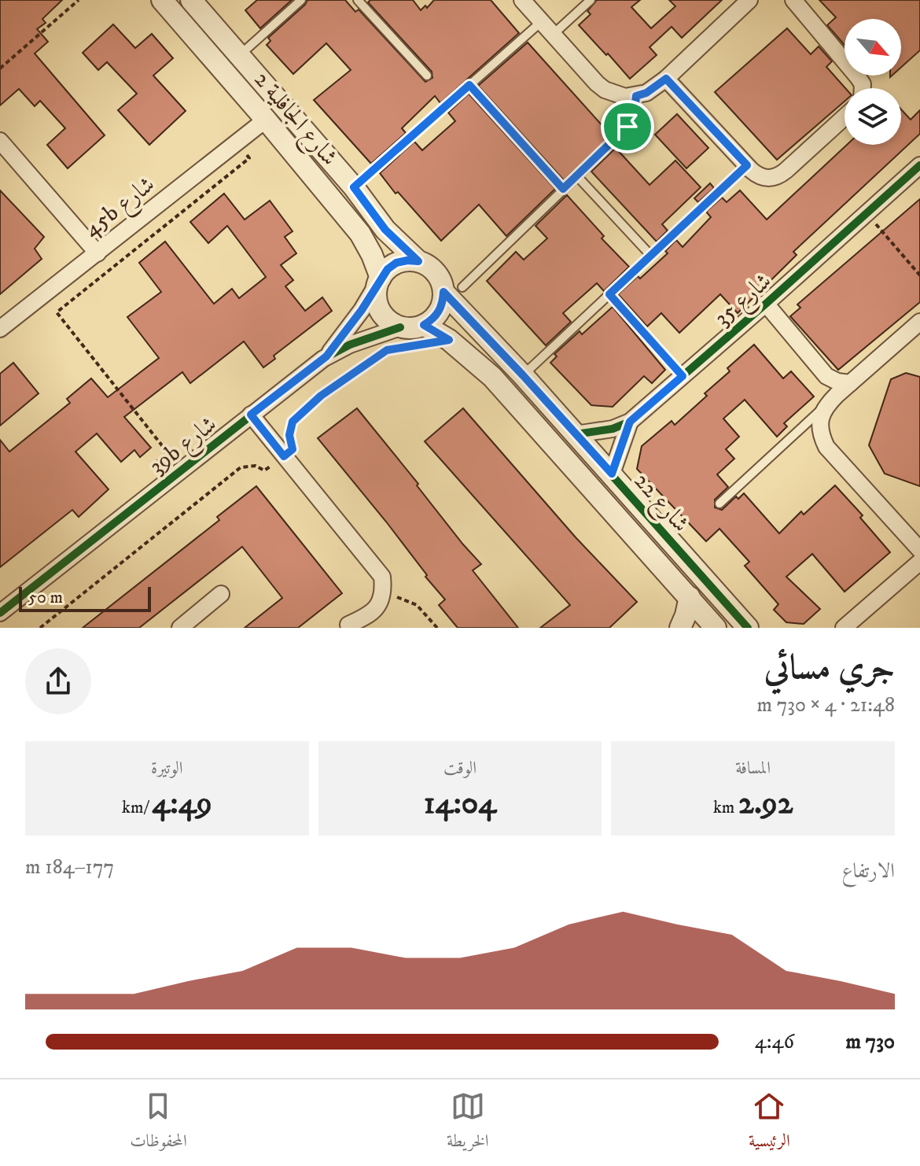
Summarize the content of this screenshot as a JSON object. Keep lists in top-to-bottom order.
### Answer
{
  "streets": {
    "street": [
      "شارع الجافلية 2",
      "45b شارع",
      "شارع 35",
      "39b شارع",
      "شارع 22"
    ]
  },
  "crossings": [
    ["شارع الجافلية 2", "45b شارع"],
    ["شارع الجافلية 2", "39b شارع"],
    ["شارع الجافلية 2", "شارع 22"],
    ["شارع 35", "شارع 22"],
    ["39b شارع", "شارع 22"]
  ],
  "scale_bar": "50 m",
  "north": "bottom right",
  "page": {
    "scale": "50 m",
    "heading": ["جري مسائي", "21:48 · 4 × 730 m"],
    "stats": [
      ["المسافة", "2.92 km"],
      ["الوقت", "14:04"],
      ["الوتيرة", "4:49 /km"]
    ],
    "chart": ["الارتفاع", "177–184 m"],
    "list": [
      {
        "name": "730 m",
        "note": "4:46"
      }
    ],
    "tabs": ["الرئيسية", "الخريطة", "المحفوظات"]
  }
}
